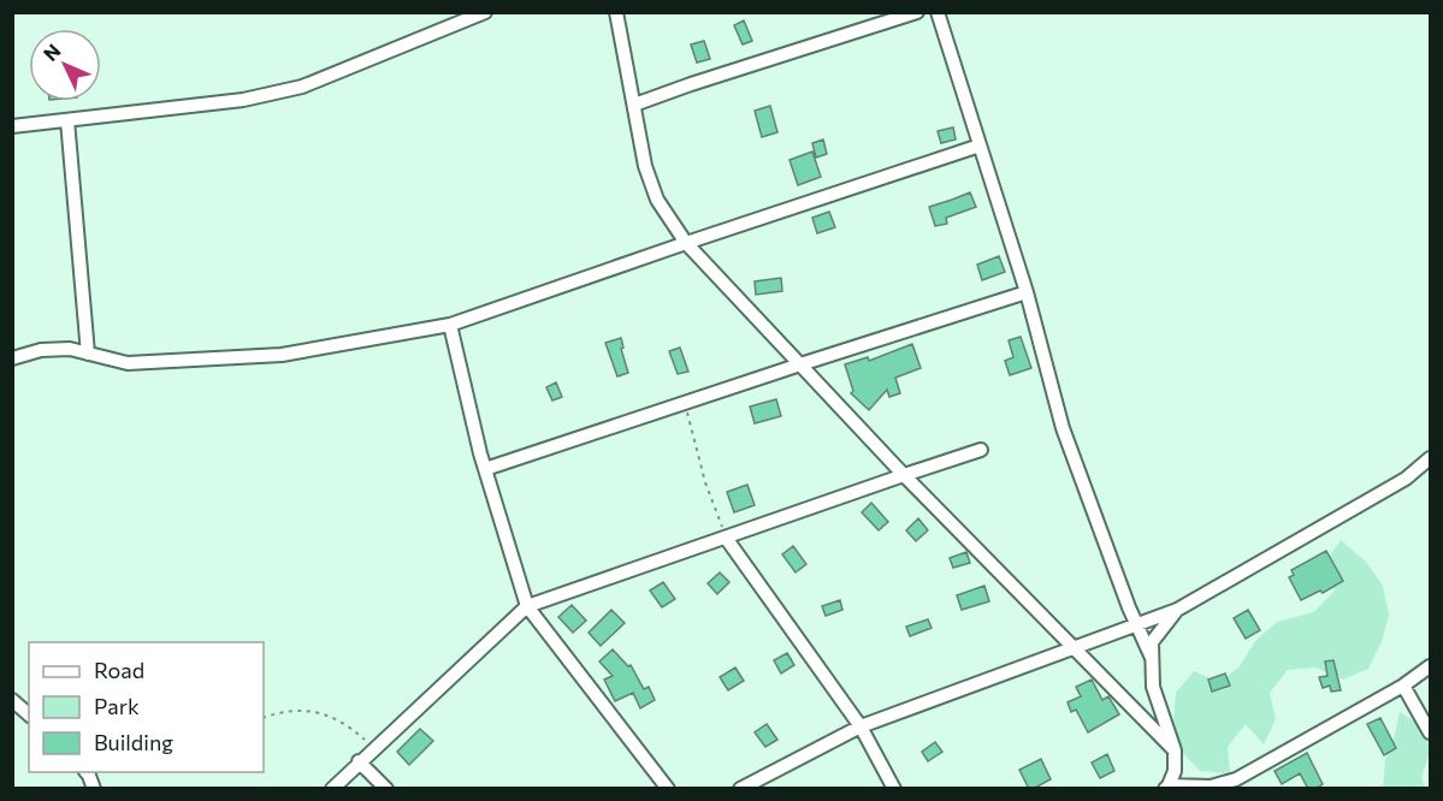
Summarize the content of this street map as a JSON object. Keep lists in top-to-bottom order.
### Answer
{
  "legend": ["Road", "Park", "Building"],
  "north": "top left"
}
